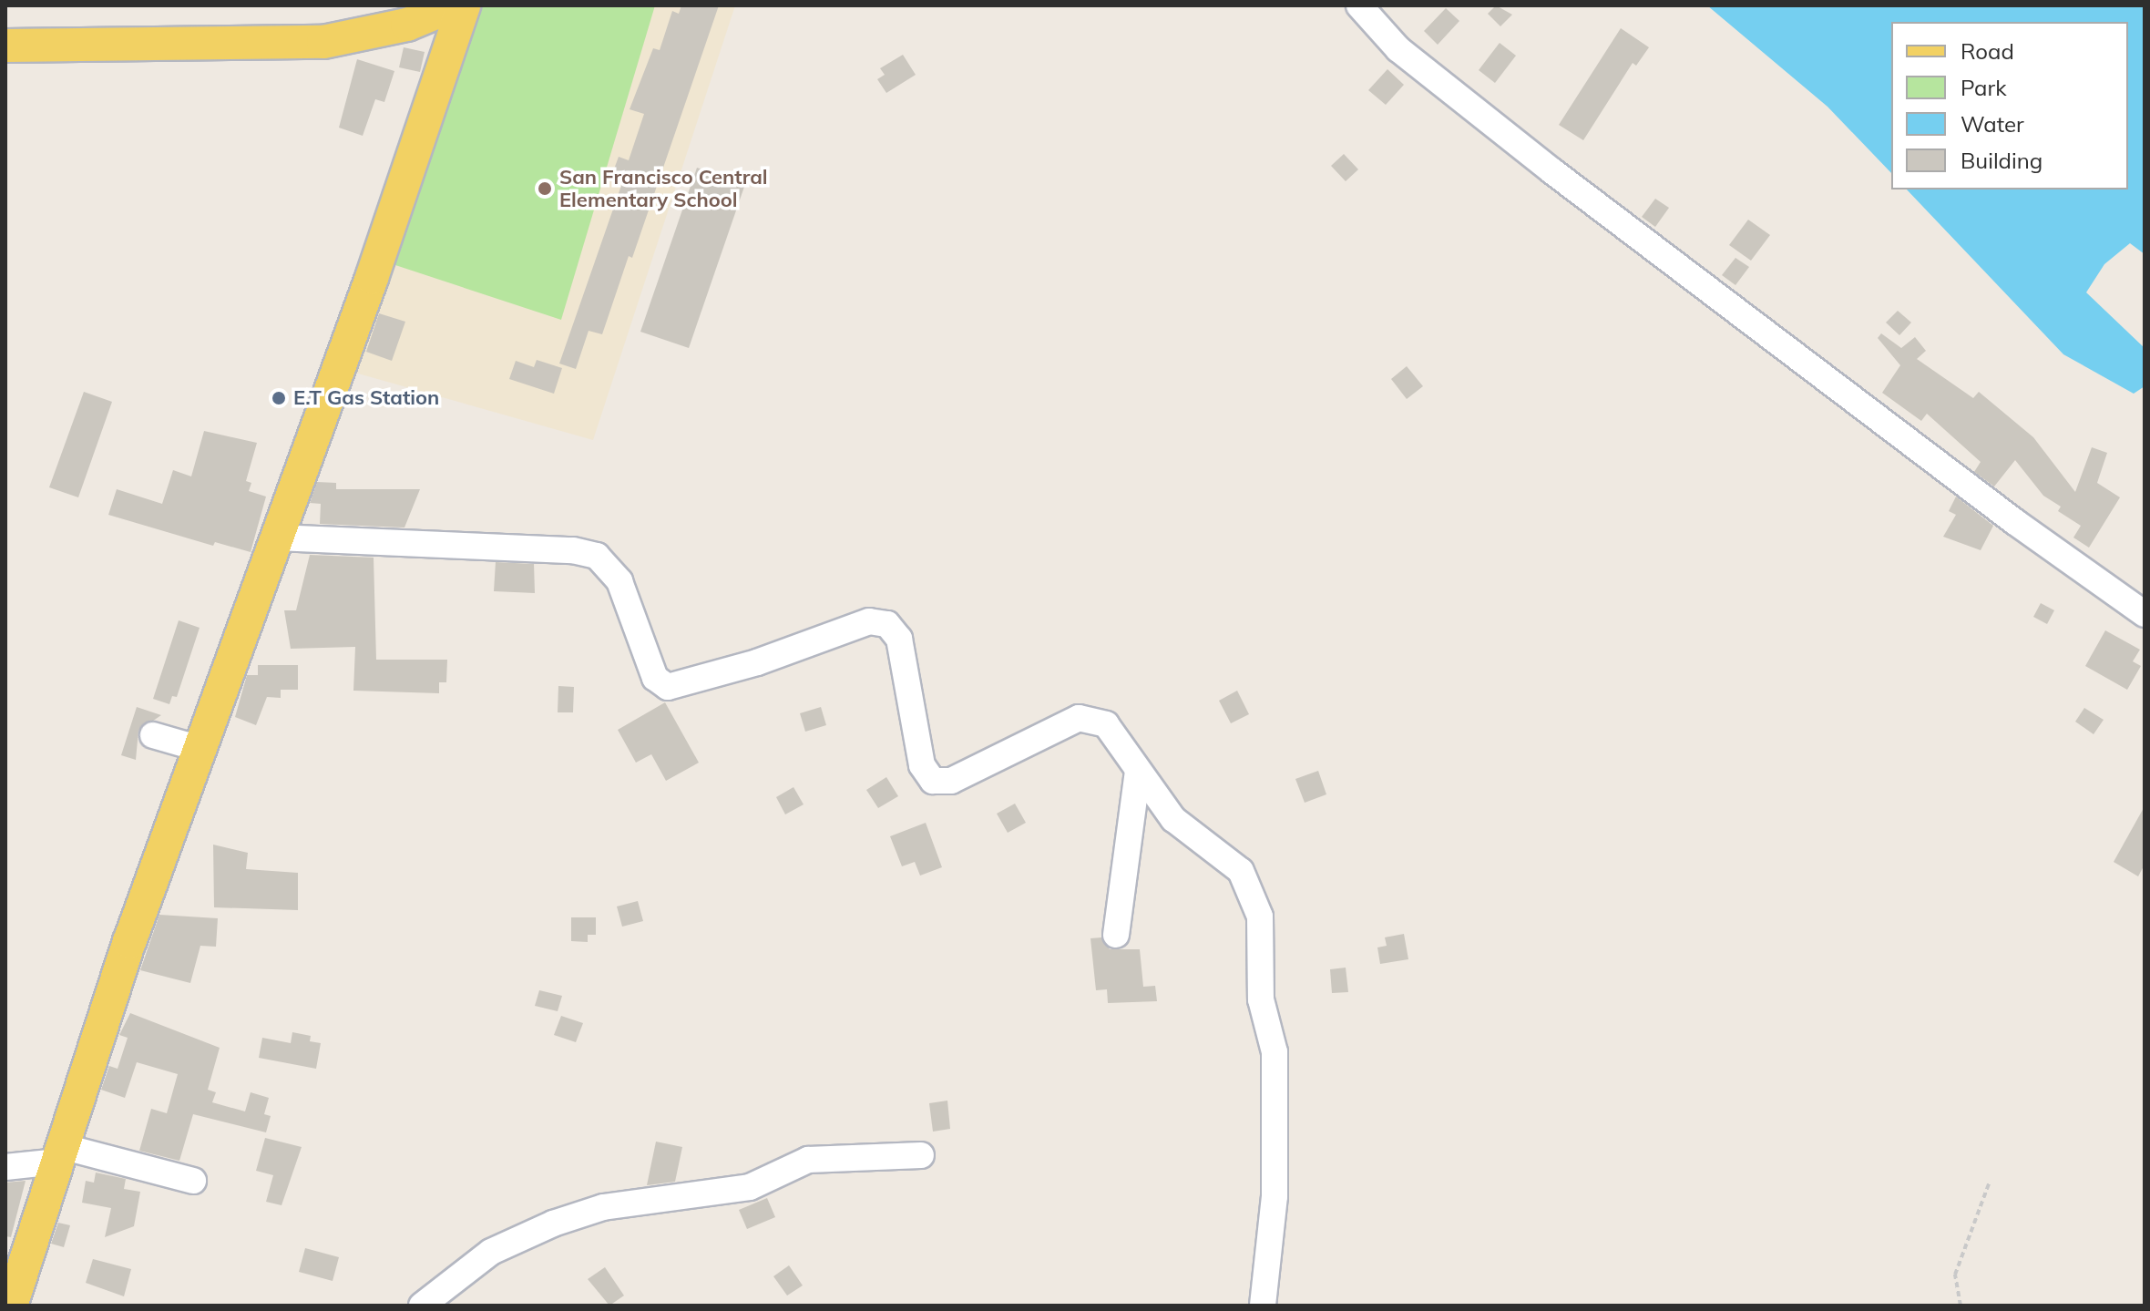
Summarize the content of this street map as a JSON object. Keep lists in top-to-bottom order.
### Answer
{
  "places": ["San Francisco Central Elementary School", "E.T Gas Station"],
  "legend": [
    "Road",
    "Park",
    "Water",
    "Building"
  ]
}
